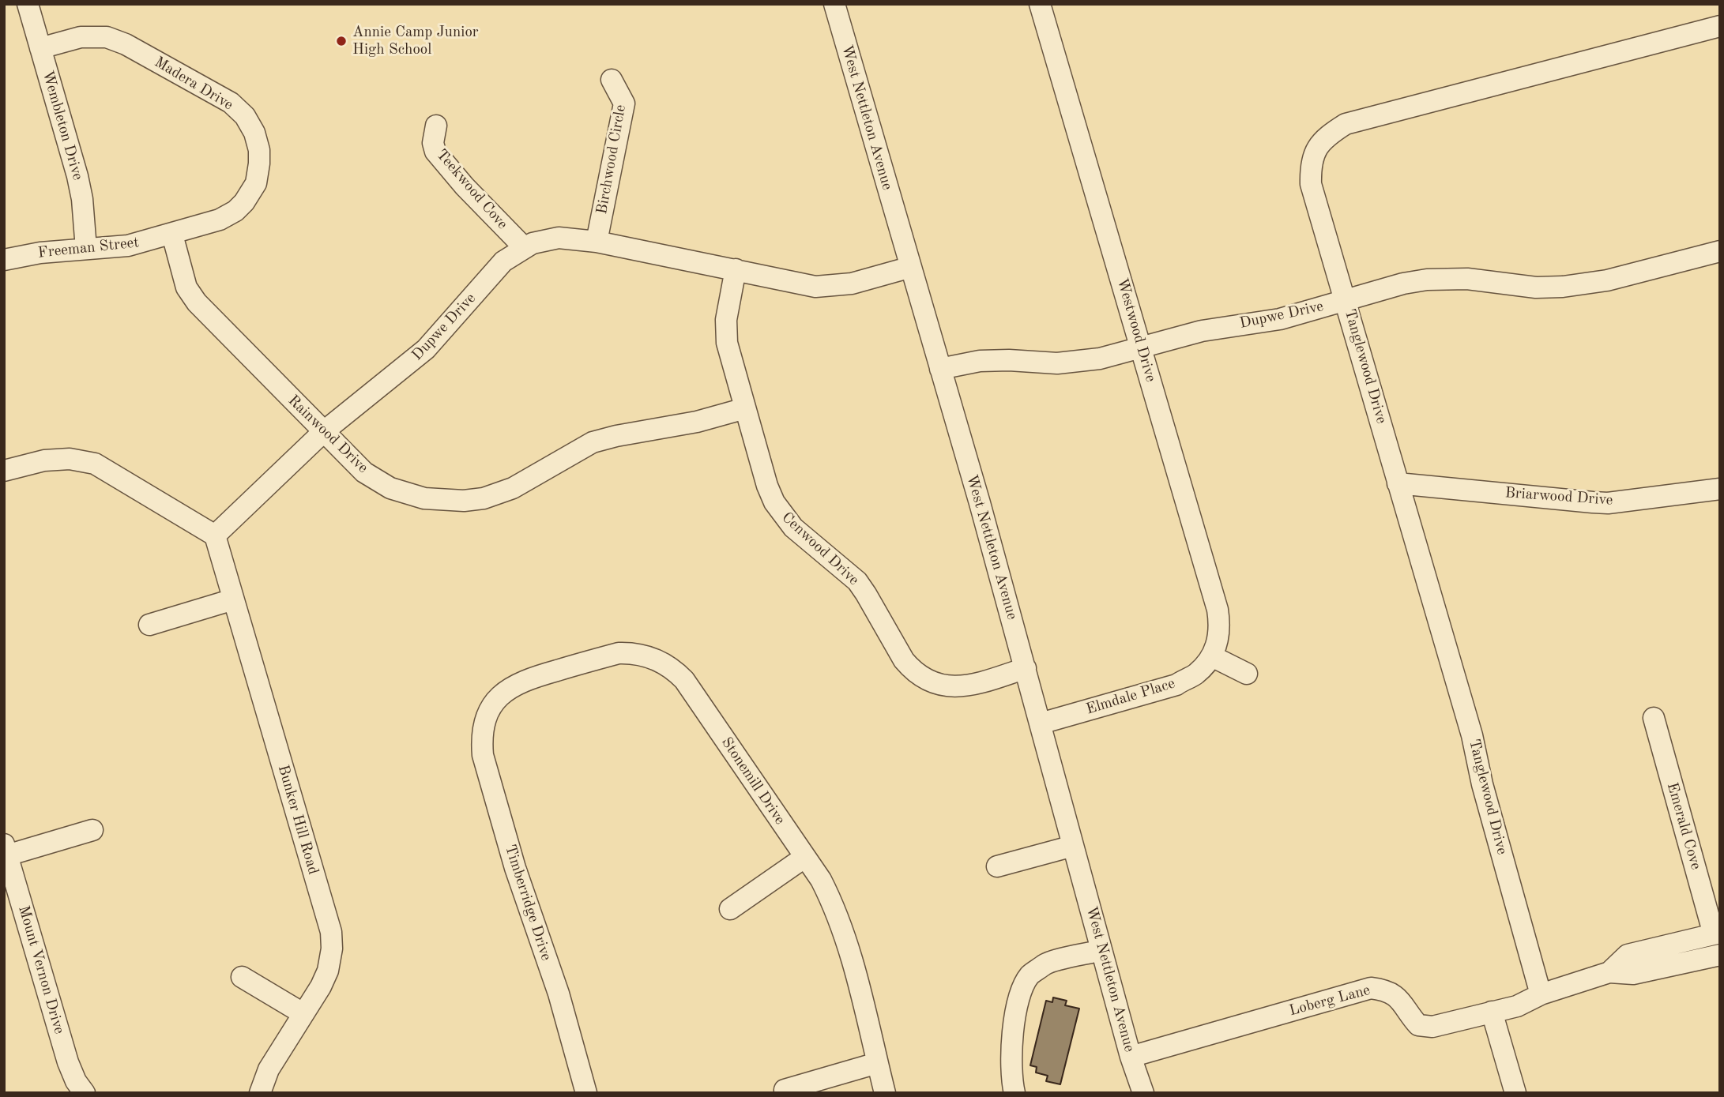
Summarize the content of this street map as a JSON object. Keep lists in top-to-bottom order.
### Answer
{
  "streets": {
    "street": [
      "Madera Drive",
      "West Nettleton Avenue",
      "Wembleton Drive",
      "Birchwood Circle",
      "Teekwood Cove",
      "Freeman Street",
      "Dupwe Drive",
      "Westwood Drive",
      "Tanglewood Drive",
      "Rainwood Drive",
      "Briarwood Drive",
      "Cenwood Drive",
      "Elmdale Place",
      "Stonemill Drive",
      "Bunker Hill Road",
      "Emerald Cove",
      "Timberridge Drive",
      "Mount Vernon Drive",
      "Loberg Lane"
    ]
  },
  "crossings": [
    ["Madera Drive", "Wembleton Drive"],
    ["Madera Drive", "Freeman Street"],
    ["Madera Drive", "Rainwood Drive"],
    ["West Nettleton Avenue", "Dupwe Drive"],
    ["West Nettleton Avenue", "Cenwood Drive"],
    ["West Nettleton Avenue", "Elmdale Place"],
    ["West Nettleton Avenue", "Loberg Lane"],
    ["Wembleton Drive", "Freeman Street"],
    ["Birchwood Circle", "Dupwe Drive"],
    ["Teekwood Cove", "Dupwe Drive"],
    ["Freeman Street", "Rainwood Drive"],
    ["Dupwe Drive", "Westwood Drive"],
    ["Dupwe Drive", "Tanglewood Drive"],
    ["Dupwe Drive", "Rainwood Drive"],
    ["Dupwe Drive", "Cenwood Drive"],
    ["Dupwe Drive", "Bunker Hill Road"],
    ["Westwood Drive", "Elmdale Place"],
    ["Tanglewood Drive", "Briarwood Drive"],
    ["Tanglewood Drive", "Loberg Lane"],
    ["Rainwood Drive", "Cenwood Drive"],
    ["Stonemill Drive", "Timberridge Drive"],
    ["Emerald Cove", "Loberg Lane"]
  ],
  "places": ["Annie Camp Junior High School"]
}
